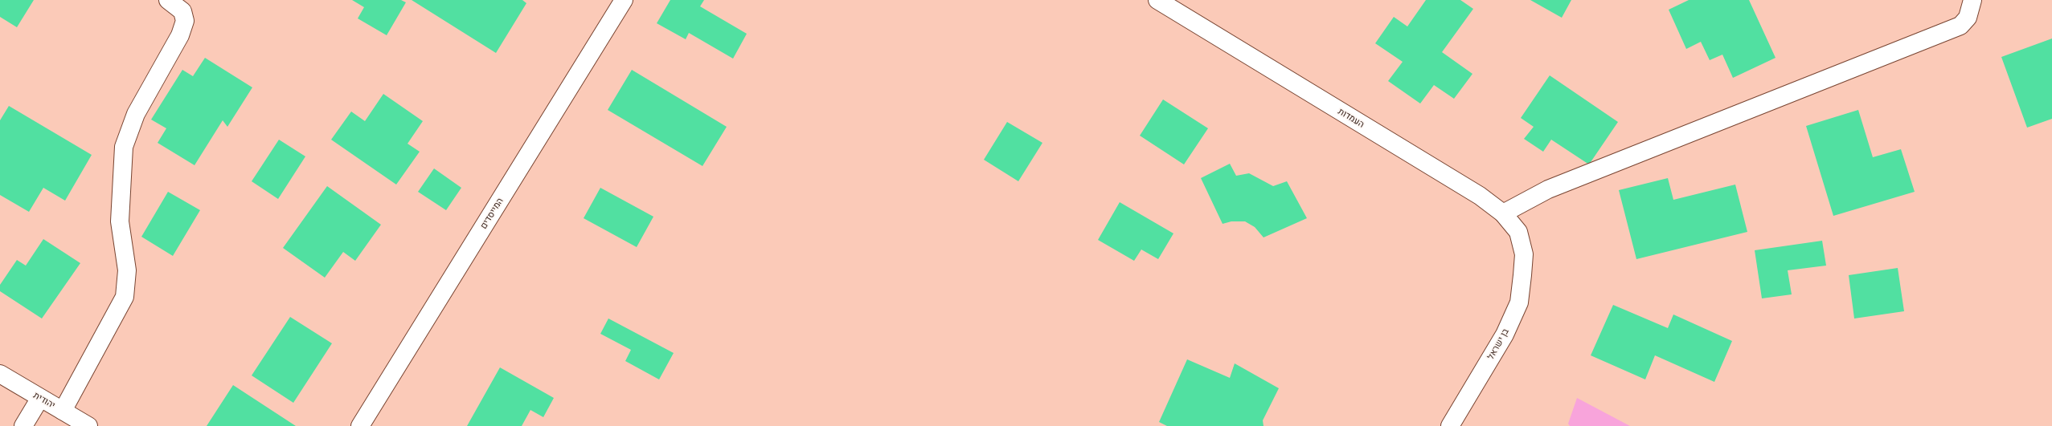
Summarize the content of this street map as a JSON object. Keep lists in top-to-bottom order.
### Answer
{
  "streets": {
    "street": [
      "העמדות",
      "המייסדים",
      "בן ישראל",
      "יהודית"
    ]
  },
  "crossings": [
    ["העמדות", "בן ישראל"]
  ]
}
